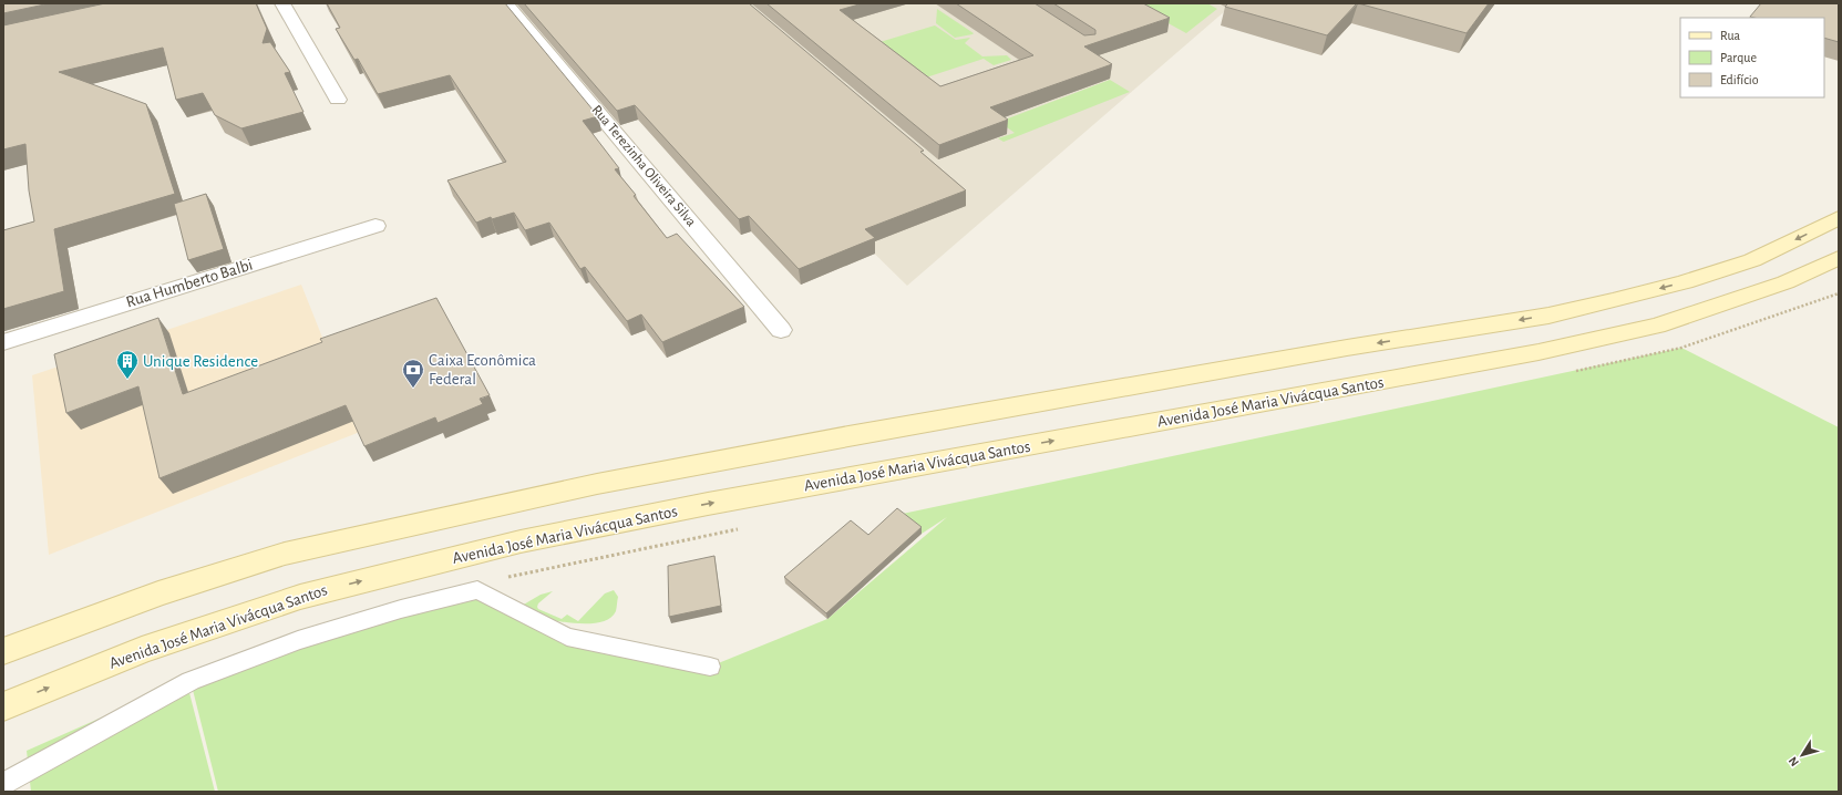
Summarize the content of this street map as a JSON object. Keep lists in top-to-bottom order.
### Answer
{
  "streets": {
    "main road": ["Avenida José Maria Vivácqua Santos"],
    "street": ["Rua Terezinha Oliveira Silva", "Rua Humberto Balbi"]
  },
  "places": {
    "building": ["Unique Residence"],
    "bank": ["Caixa Econômica Federal"]
  },
  "legend": ["Rua", "Parque", "Edifício"],
  "north": "bottom left"
}
